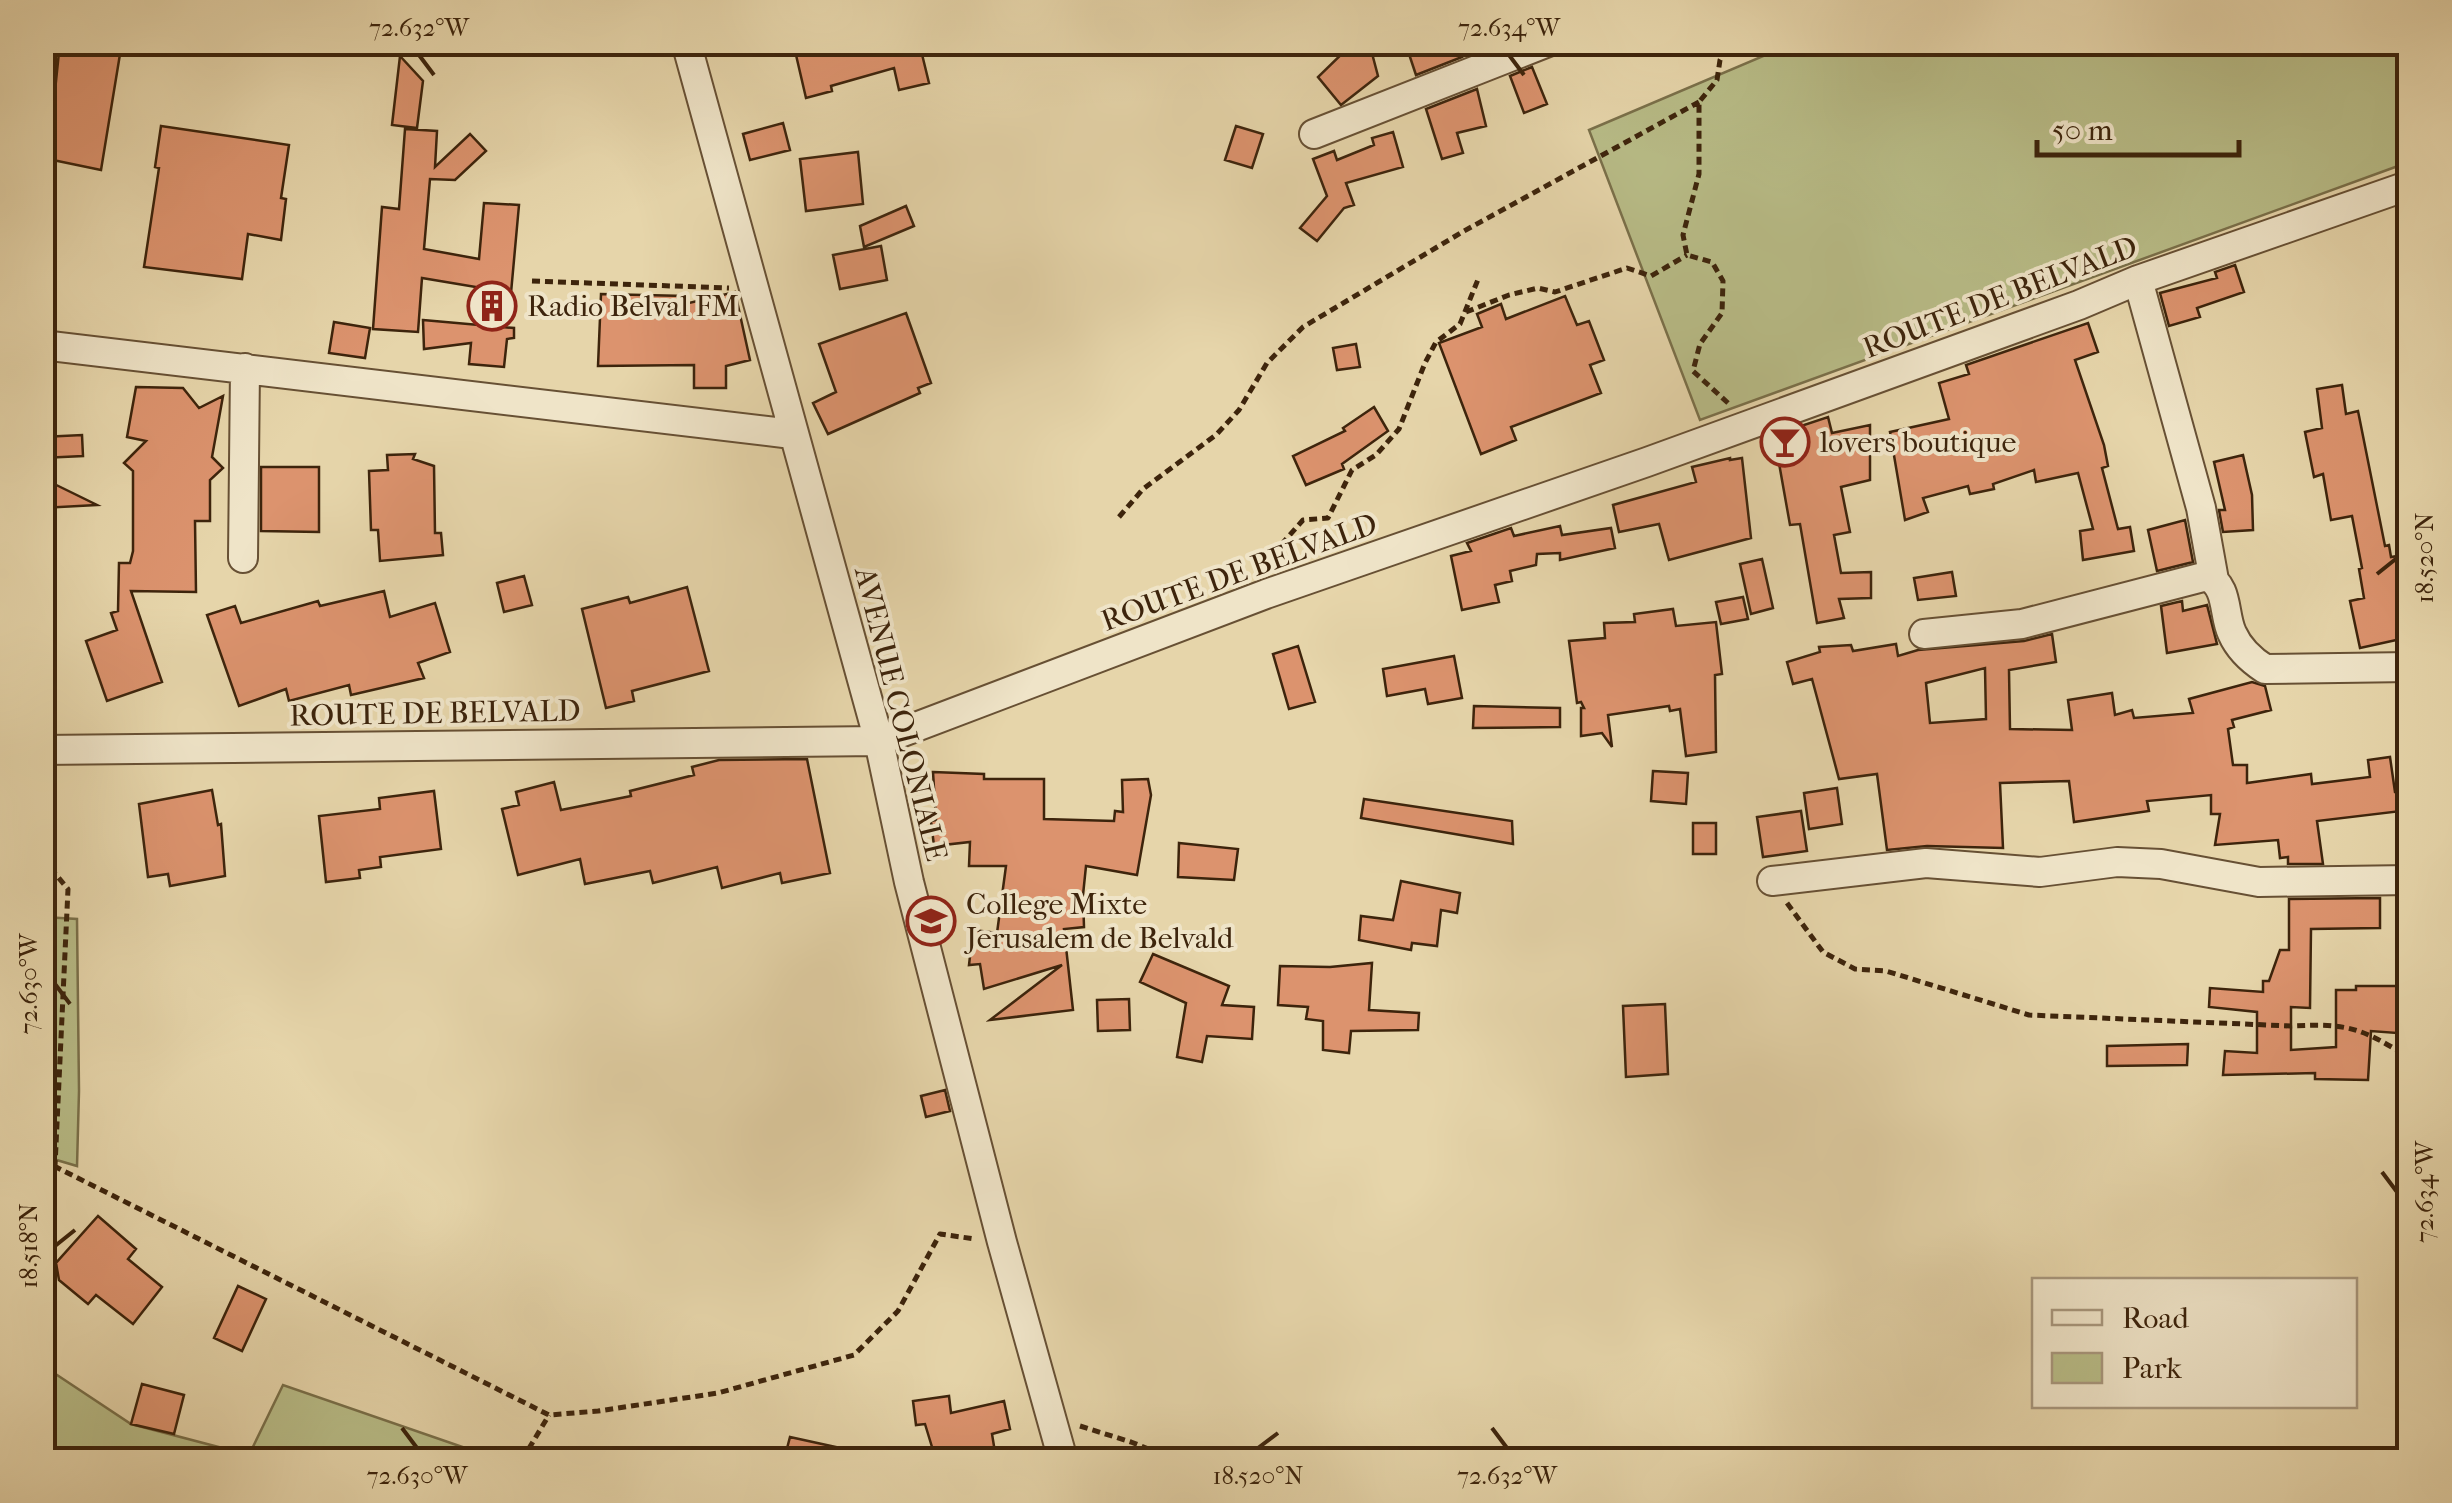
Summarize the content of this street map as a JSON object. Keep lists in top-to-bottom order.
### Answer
{
  "streets": {
    "street": ["ROUTE DE BELVALD", "AVENUE COLONIALE"]
  },
  "crossings": [
    ["ROUTE DE BELVALD", "AVENUE COLONIALE"]
  ],
  "places": {
    "building": ["Radio Belval FM"],
    "bar": ["lovers boutique"],
    "school or university": ["College Mixte Jerusalem de Belvald"]
  },
  "legend": ["Road", "Park"],
  "scale_bar": "50 m",
  "coordinates": [
    "72.632°W",
    "72.634°W",
    "18.520°N",
    "72.630°W",
    "18.518°N"
  ]
}
